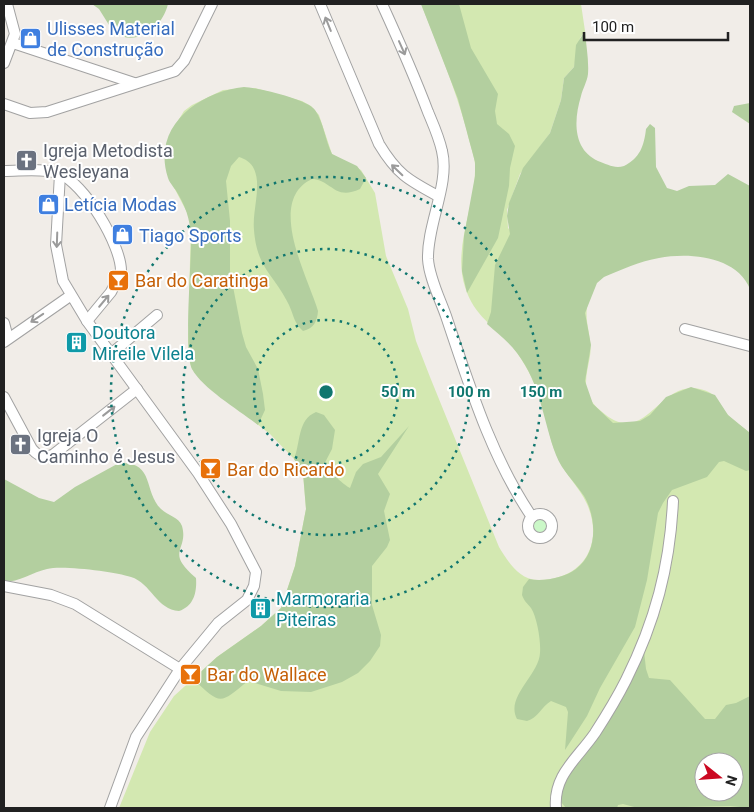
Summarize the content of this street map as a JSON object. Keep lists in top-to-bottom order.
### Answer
{
  "places": {
    "shop": ["Ulisses Material de Construção", "Letícia Modas", "Tiago Sports"],
    "church": ["Igreja Metodista Wesleyana", "Igreja O Caminho é Jesus"],
    "bar": ["Bar do Caratinga", "Bar do Ricardo", "Bar do Wallace"],
    "building": ["Doutora Mireile Vilela", "Marmoraria Piteiras"]
  },
  "scale_bar": "100 m",
  "north": "right",
  "rings": ["50 m", "100 m", "150 m"]
}
